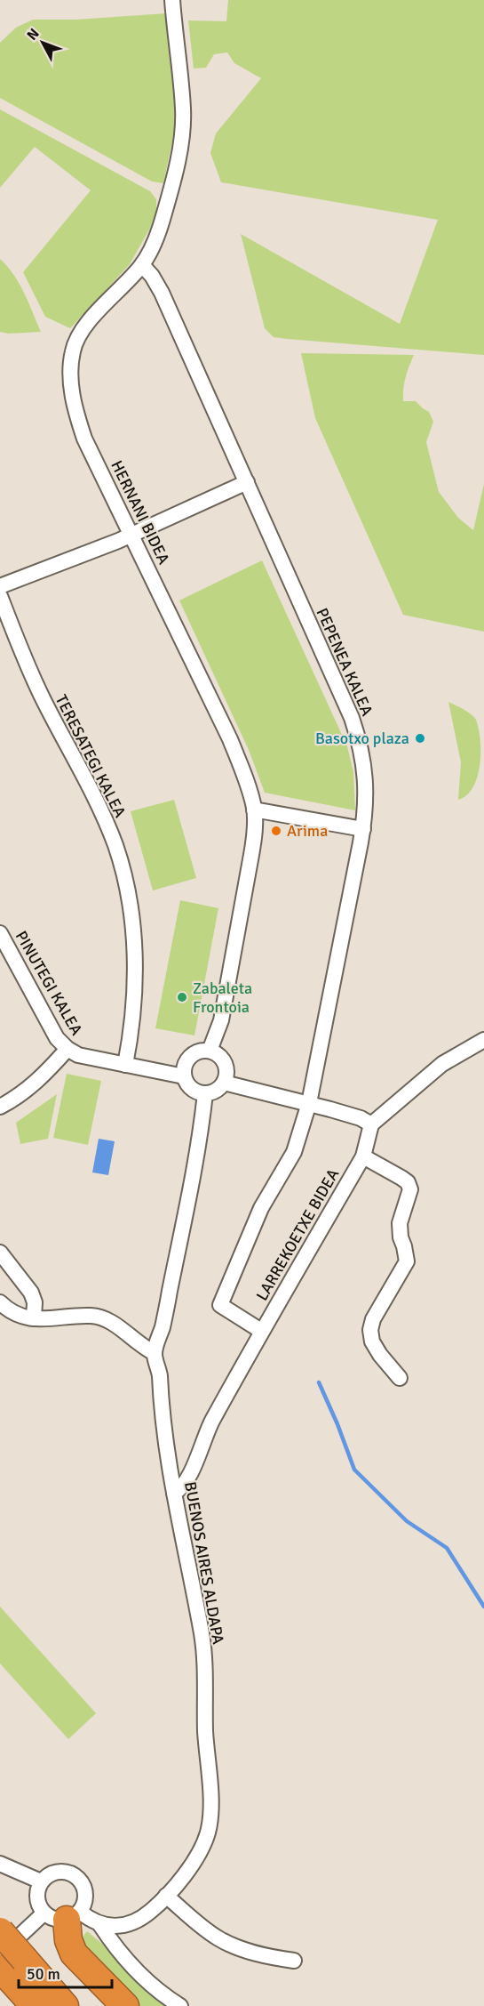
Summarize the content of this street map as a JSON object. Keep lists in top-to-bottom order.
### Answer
{
  "streets": {
    "street": [
      "HERNANI BIDEA",
      "PEPENEA KALEA",
      "TERESATEGI KALEA",
      "PINUTEGI KALEA",
      "LARREKOETXE BIDEA",
      "BUENOS AIRES ALDAPA"
    ]
  },
  "crossings": [
    ["HERNANI BIDEA", "PEPENEA KALEA"],
    ["HERNANI BIDEA", "BUENOS AIRES ALDAPA"],
    ["PEPENEA KALEA", "LARREKOETXE BIDEA"],
    ["LARREKOETXE BIDEA", "BUENOS AIRES ALDAPA"]
  ],
  "places": ["Basotxo plaza", "Arima", "Zabaleta Frontoia"],
  "scale_bar": "50 m",
  "north": "top left"
}
